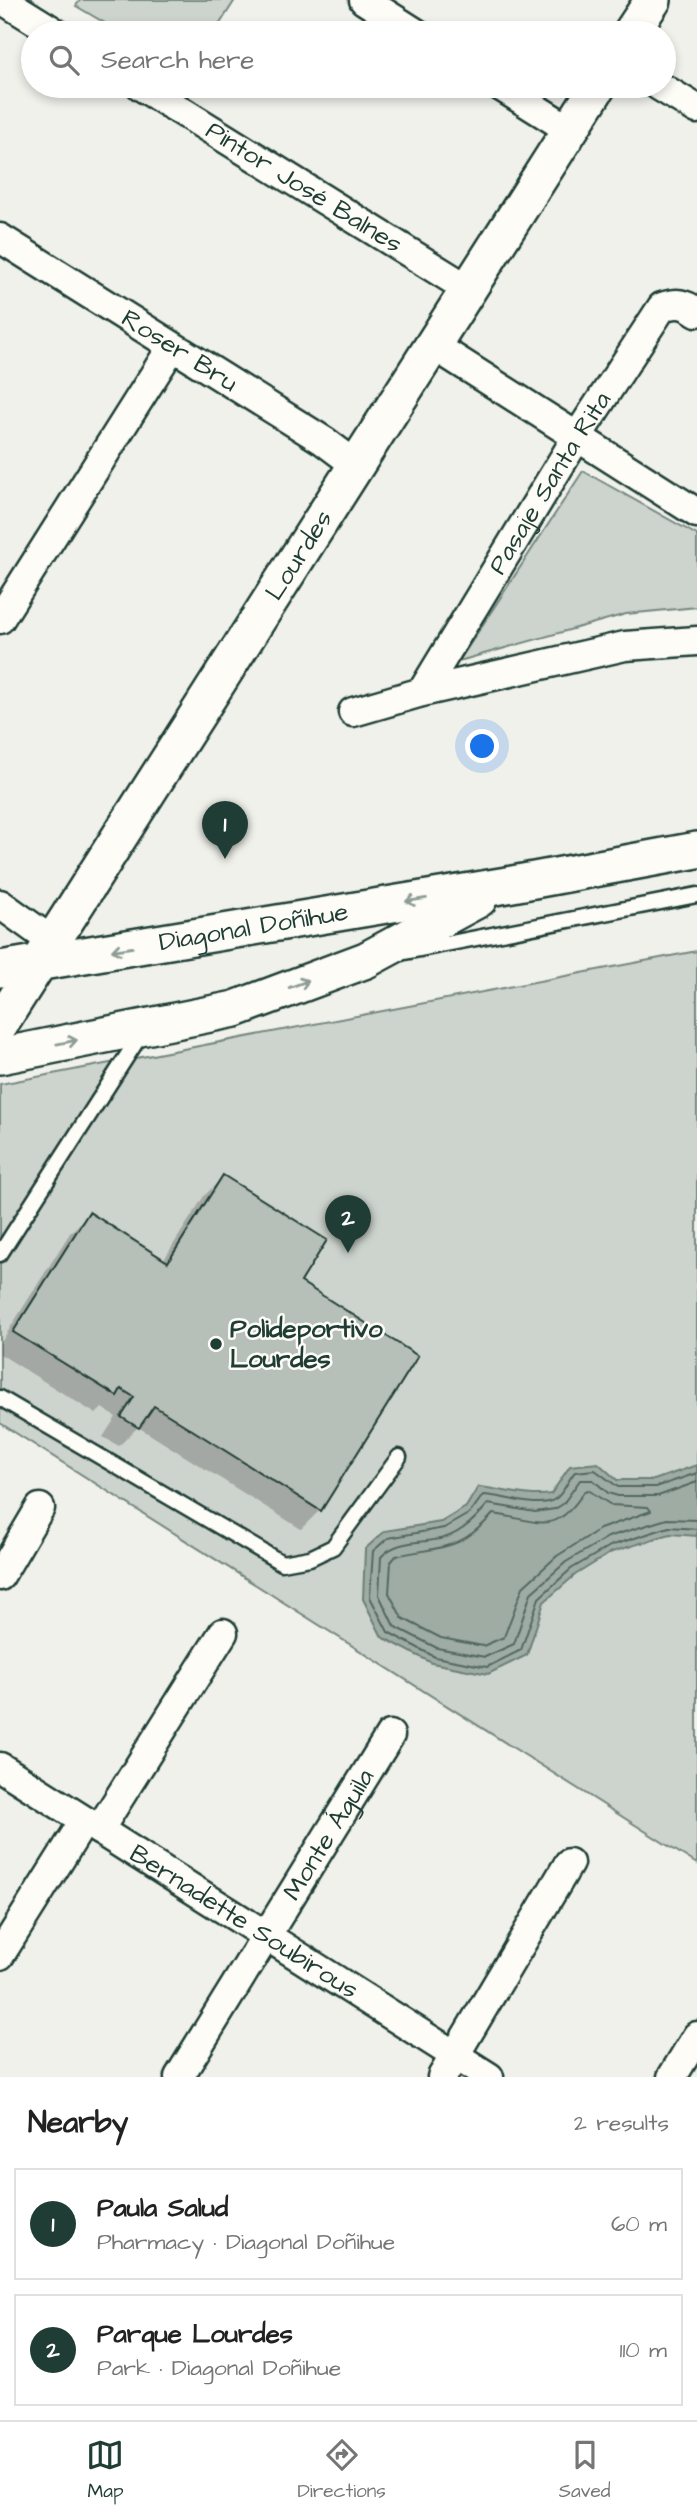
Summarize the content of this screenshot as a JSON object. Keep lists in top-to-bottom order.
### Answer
{
  "streets": {
    "street": [
      "Pintor José Balnes",
      "Roser Bru",
      "Pasaje Santa Rita",
      "Lourdes",
      "Diagonal Doñihue",
      "Monte Águila",
      "Bernadette Soubirous"
    ]
  },
  "crossings": [
    ["Pintor José Balnes", "Lourdes"],
    ["Roser Bru", "Lourdes"],
    ["Lourdes", "Diagonal Doñihue"],
    ["Monte Águila", "Bernadette Soubirous"]
  ],
  "places": ["Polideportivo Lourdes"],
  "page": {
    "search": "Search here",
    "pins": ["1", "2"],
    "heading": ["Nearby", "2 results"],
    "list": [
      {
        "mark": "1",
        "name": "Paula Salud",
        "note": "Pharmacy · Diagonal Doñihue",
        "value": "60 m"
      },
      {
        "mark": "2",
        "name": "Parque Lourdes",
        "note": "Park · Diagonal Doñihue",
        "value": "110 m"
      }
    ],
    "nav": ["Map", "Directions", "Saved"]
  }
}
